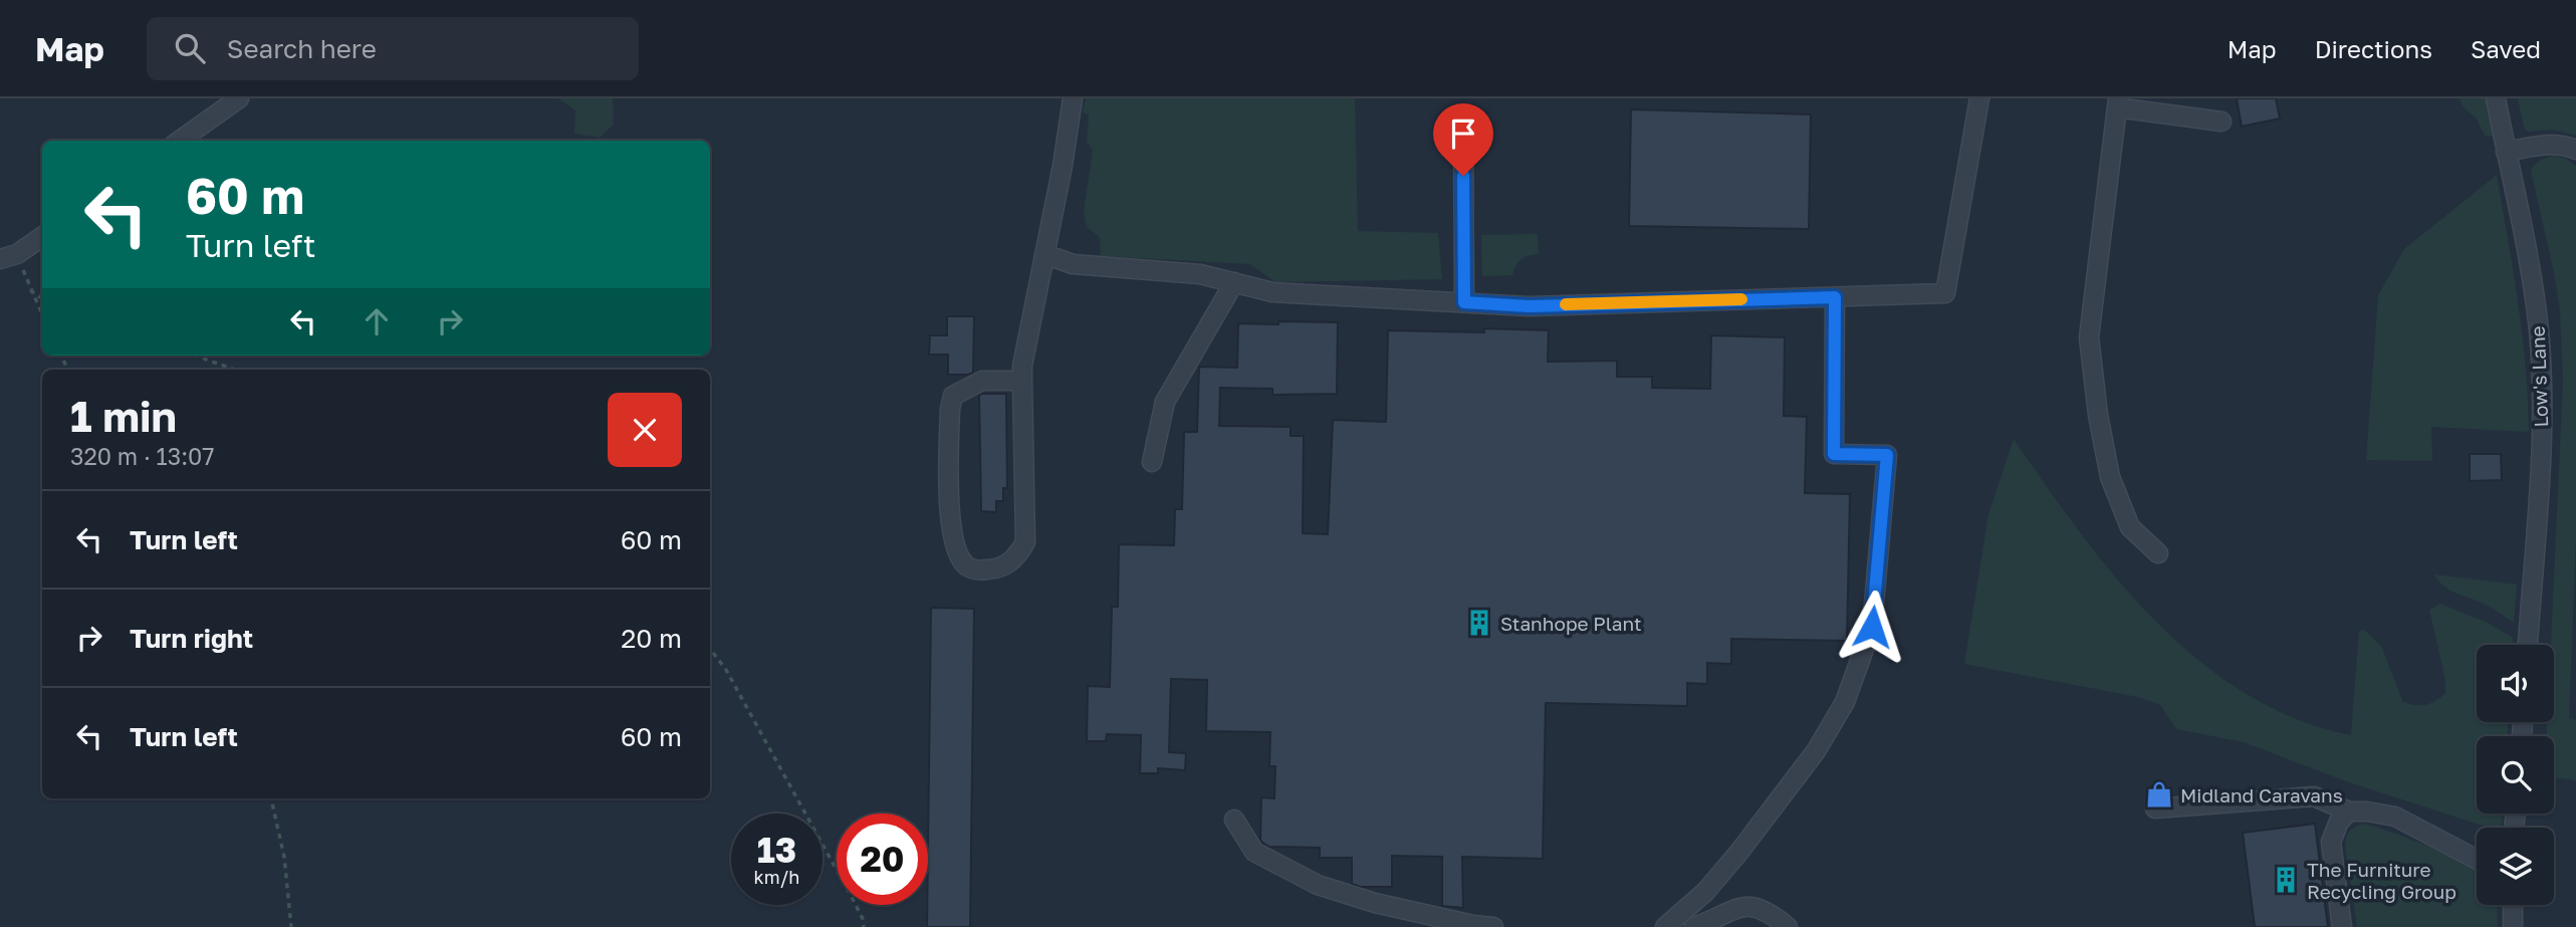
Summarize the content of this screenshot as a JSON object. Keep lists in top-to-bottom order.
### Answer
{
  "streets": {
    "street": ["Low's Lane"]
  },
  "places": {
    "building": ["Stanhope Plant", "The Furniture Recycling Group"],
    "shop": ["Midland Caravans"]
  },
  "page": {
    "header": "Map",
    "search": "Search here",
    "nav": ["Map", "Directions", "Saved"],
    "turn": ["60 m", "Turn left"],
    "heading": ["1 min", "320 m · 13:07"],
    "list": [
      {
        "name": "Turn left",
        "value": "60 m"
      },
      {
        "name": "Turn right",
        "value": "20 m"
      },
      {
        "name": "Turn left",
        "value": "60 m"
      }
    ],
    "speed": "13 km/h",
    "limit": "20"
  }
}
